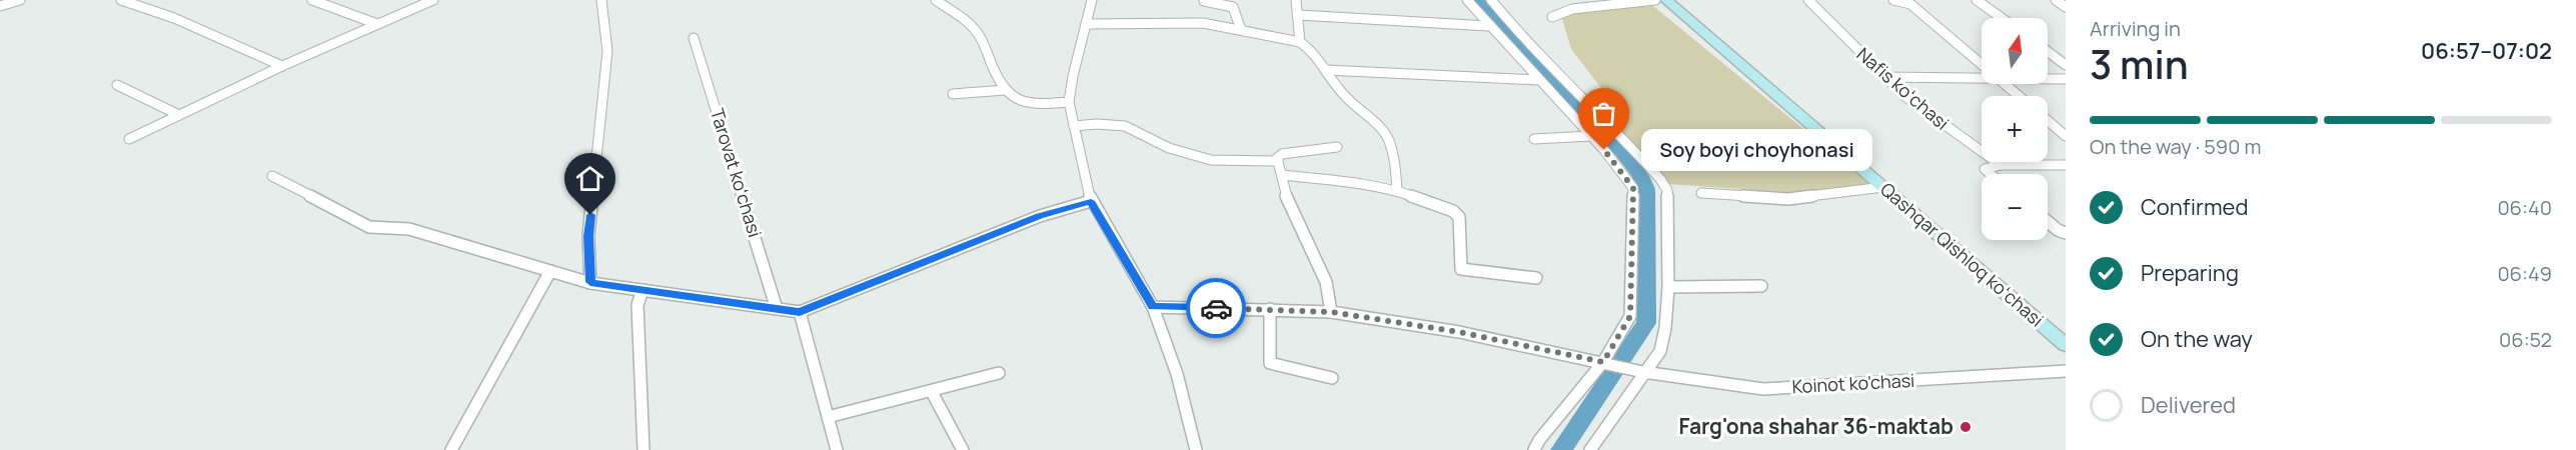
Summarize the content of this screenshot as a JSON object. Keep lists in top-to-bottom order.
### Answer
{
  "streets": {
    "main road": ["Qashqar Qishloq koʻchasi"],
    "street": ["Nafis koʻchasi", "Tarovat koʻchasi", "Koinot ko'chasi"]
  },
  "places": ["Soy boyi choyhonasi", "Farg'ona shahar 36-maktab"],
  "north": "top",
  "page": {
    "heading": ["3 min", "Arriving in", "06:57–07:02"],
    "map_buttons": ["+", "−"],
    "bar": "On the way · 590 m",
    "bubble": "Soy boyi choyhonasi",
    "list": [
      ["Confirmed", "06:40"],
      ["Preparing", "06:49"],
      ["On the way", "06:52"],
      "Delivered"
    ]
  }
}
